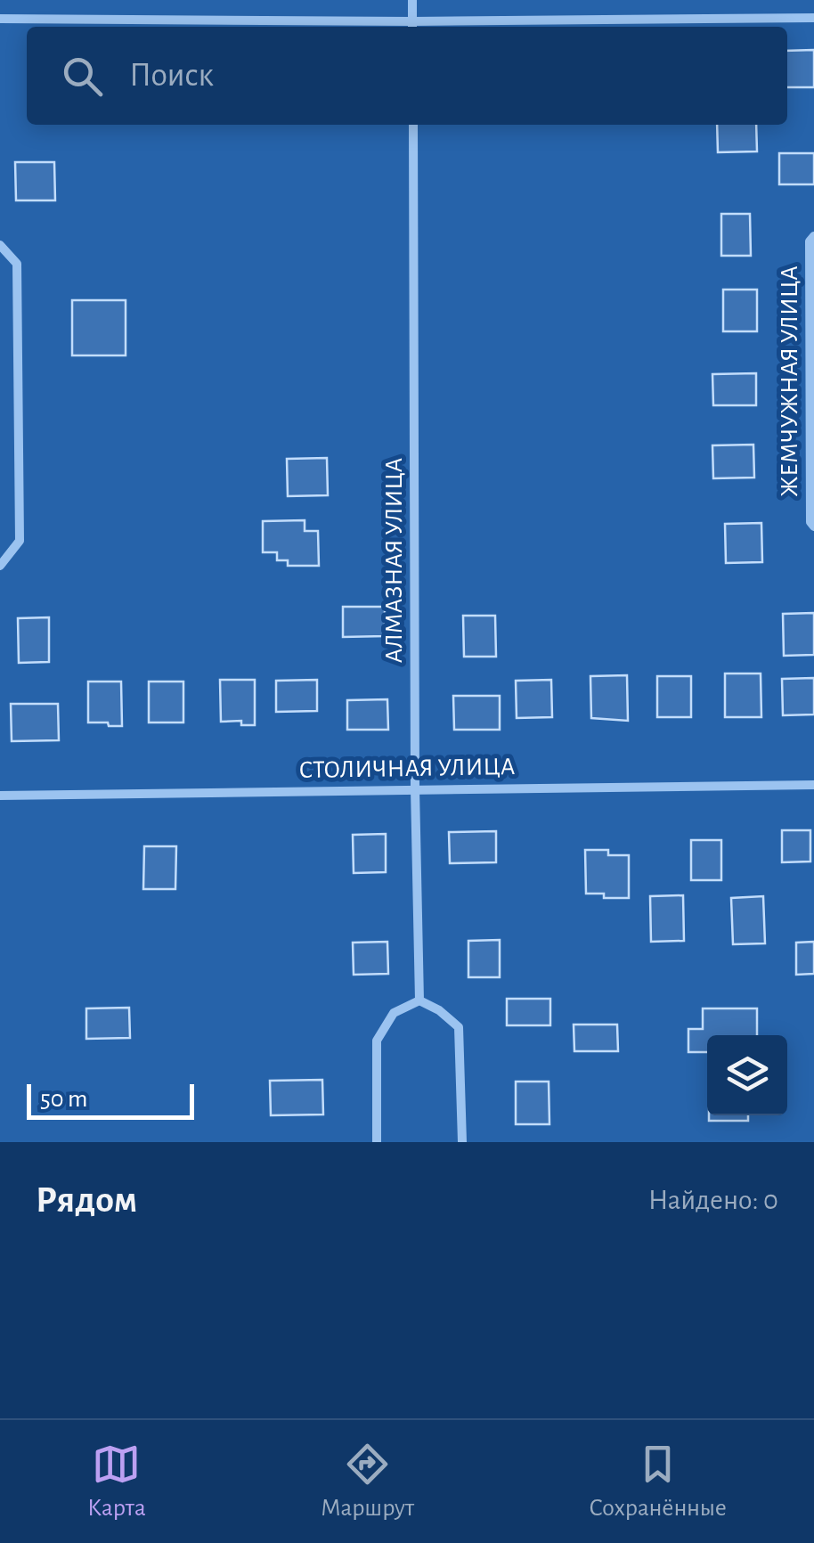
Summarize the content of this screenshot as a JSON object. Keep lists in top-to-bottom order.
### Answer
{
  "streets": {
    "street": ["ЖЕМЧУЖНАЯ УЛИЦА", "АЛМАЗНАЯ УЛИЦА", "СТОЛИЧНАЯ УЛИЦА"]
  },
  "crossings": [
    ["АЛМАЗНАЯ УЛИЦА", "СТОЛИЧНАЯ УЛИЦА"]
  ],
  "scale_bar": "50 m",
  "page": {
    "search": "Поиск",
    "scale": "50 m",
    "heading": ["Рядом", "Найдено: 0"],
    "nav": ["Карта", "Маршрут", "Сохранённые"]
  }
}
